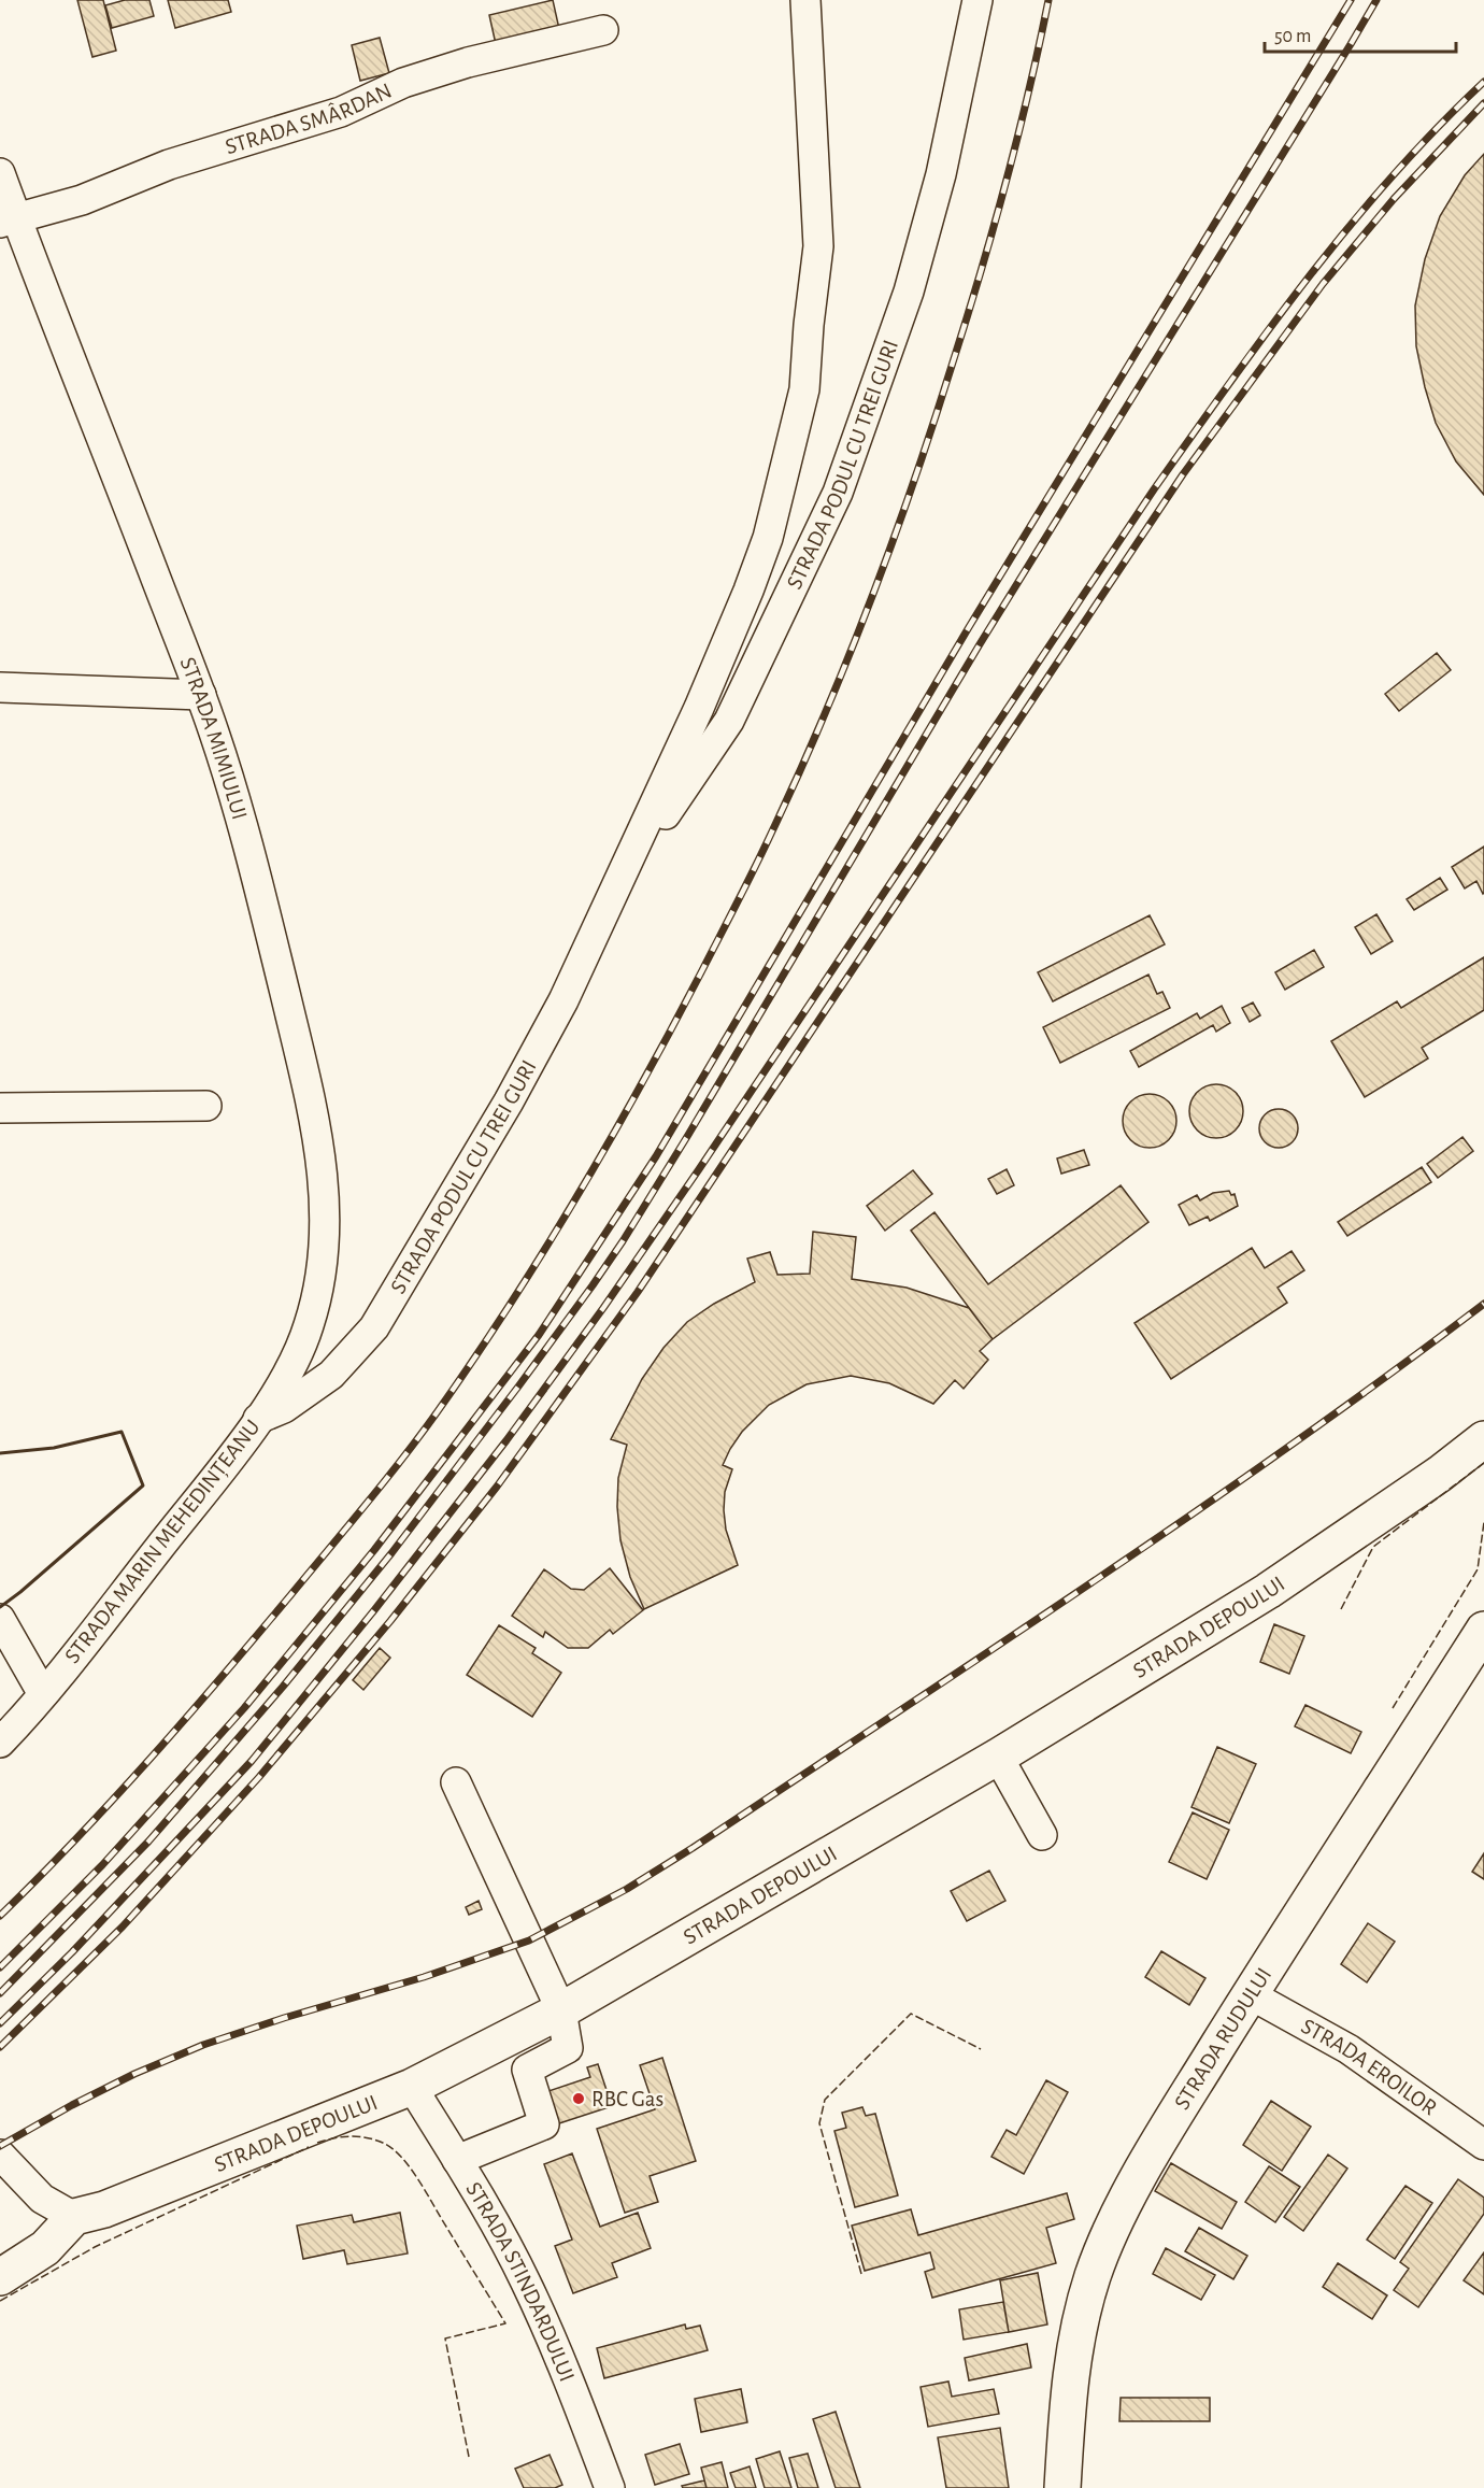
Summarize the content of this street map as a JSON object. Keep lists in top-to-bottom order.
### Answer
{
  "streets": {
    "main road": ["STRADA DEPOULUI", "STRADA RUDULUI"],
    "street": [
      "STRADA SMÂRDAN",
      "STRADA PODUL CU TREI GURI",
      "STRADA MIMIULUI",
      "STRADA MARIN MEHEDINȚEANU",
      "STRADA EROILOR",
      "STRADA STINDARDULUI"
    ]
  },
  "crossings": [
    ["STRADA SMÂRDAN", "STRADA MIMIULUI"],
    ["STRADA PODUL CU TREI GURI", "STRADA MARIN MEHEDINȚEANU"],
    ["STRADA MIMIULUI", "STRADA MARIN MEHEDINȚEANU"],
    ["STRADA DEPOULUI", "STRADA STINDARDULUI"],
    ["STRADA RUDULUI", "STRADA EROILOR"]
  ],
  "places": ["RBC Gas"],
  "scale_bar": "50 m"
}
